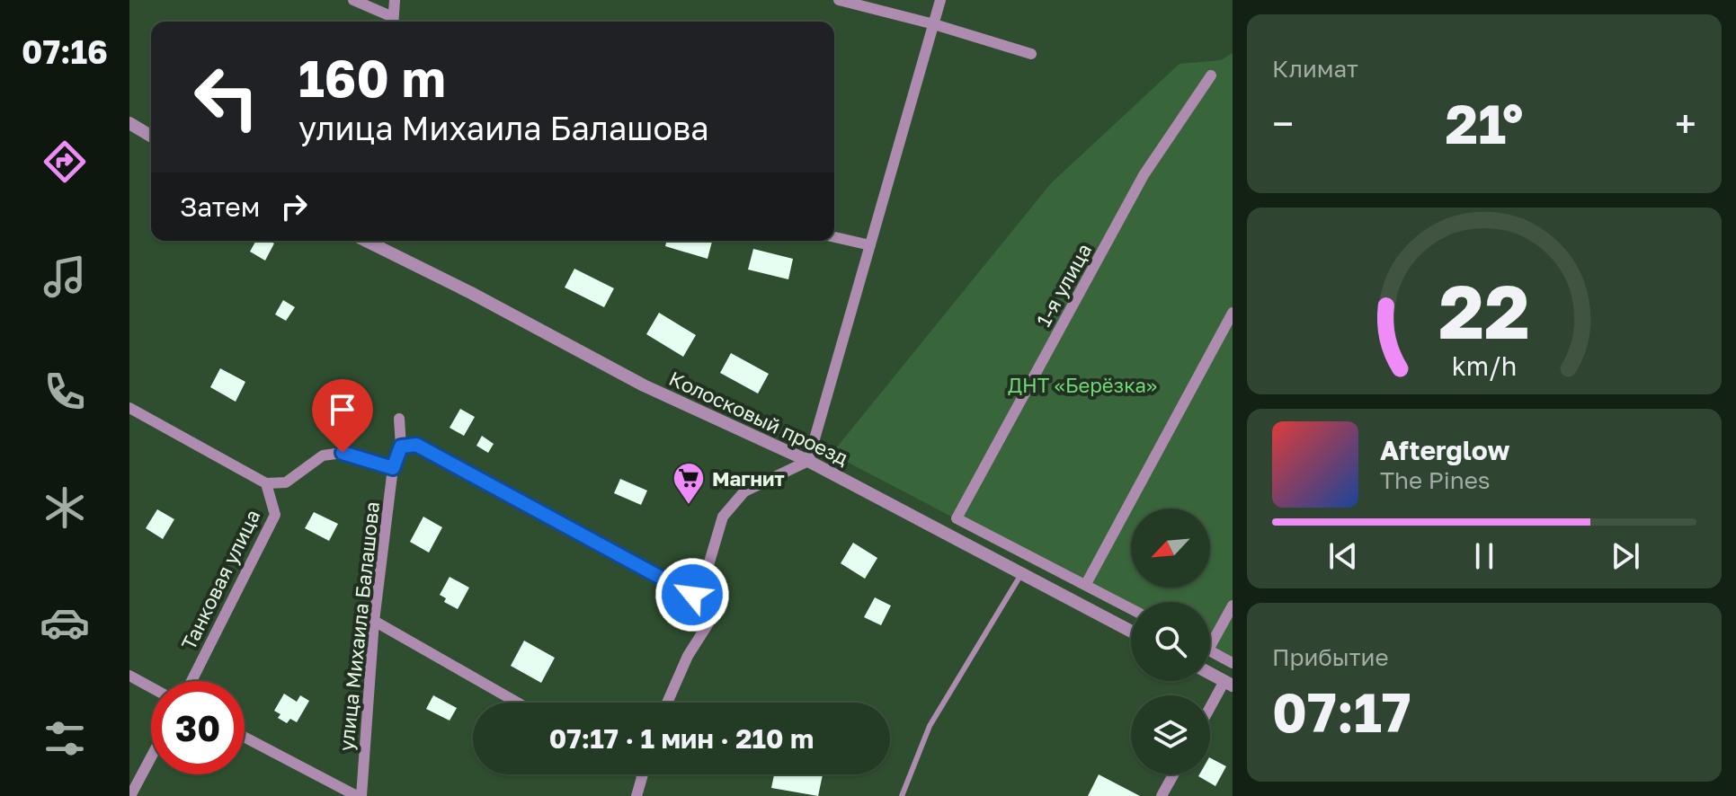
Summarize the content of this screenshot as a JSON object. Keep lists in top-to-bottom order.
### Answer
{
  "streets": {
    "street": [
      "1-я улица",
      "Колосковый проезд",
      "Танковая улица",
      "улица Михаила Балашова"
    ]
  },
  "parks": ["ДНТ «Берёзка»"],
  "places": {
    "supermarket": ["Магнит"]
  },
  "north": "bottom left",
  "page": {
    "tabs": "07:16",
    "tile": [
      "Климат",
      ["Прибытие", "07:17"]
    ],
    "turn": ["160 m", "улица Михаила Балашова"],
    "heat": ["−", "21°", "+"],
    "then": "Затем",
    "song": ["Afterglow", "The Pines"],
    "limit": "30",
    "trip": "07:17 · 1 мин · 210 m",
    "gauge": ["22", "km/h"]
  }
}
